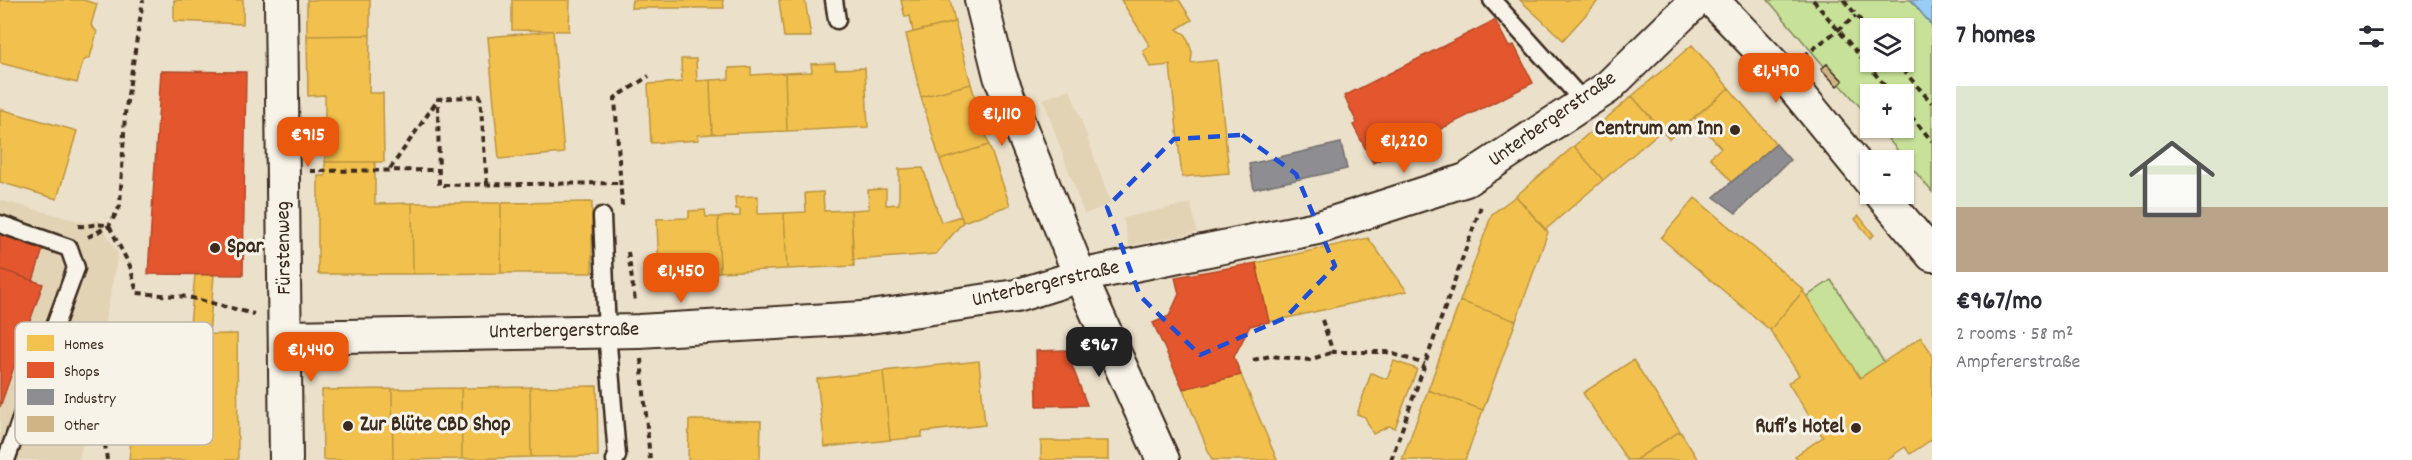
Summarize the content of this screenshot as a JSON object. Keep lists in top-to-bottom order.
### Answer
{
  "streets": {
    "street": ["Unterbergerstraße", "Fürstenweg"]
  },
  "crossings": [
    ["Unterbergerstraße", "Fürstenweg"]
  ],
  "places": [
    "Centrum am Inn",
    "Spar",
    "Zur Blüte CBD Shop",
    "Rufi’s Hotel"
  ],
  "legend": [
    "Homes",
    "Shops",
    "Industry",
    "Other"
  ],
  "page": {
    "heading": "7 homes",
    "map_buttons": ["+", "−"],
    "price": [
      "€1,490",
      "€1,110",
      "€915",
      "€1,220",
      "€1,450",
      "€967",
      "€1,440"
    ],
    "list": [
      {
        "name": "€967/mo",
        "note": "2 rooms · 58 m² · Ampfererstraße"
      }
    ]
  }
}
